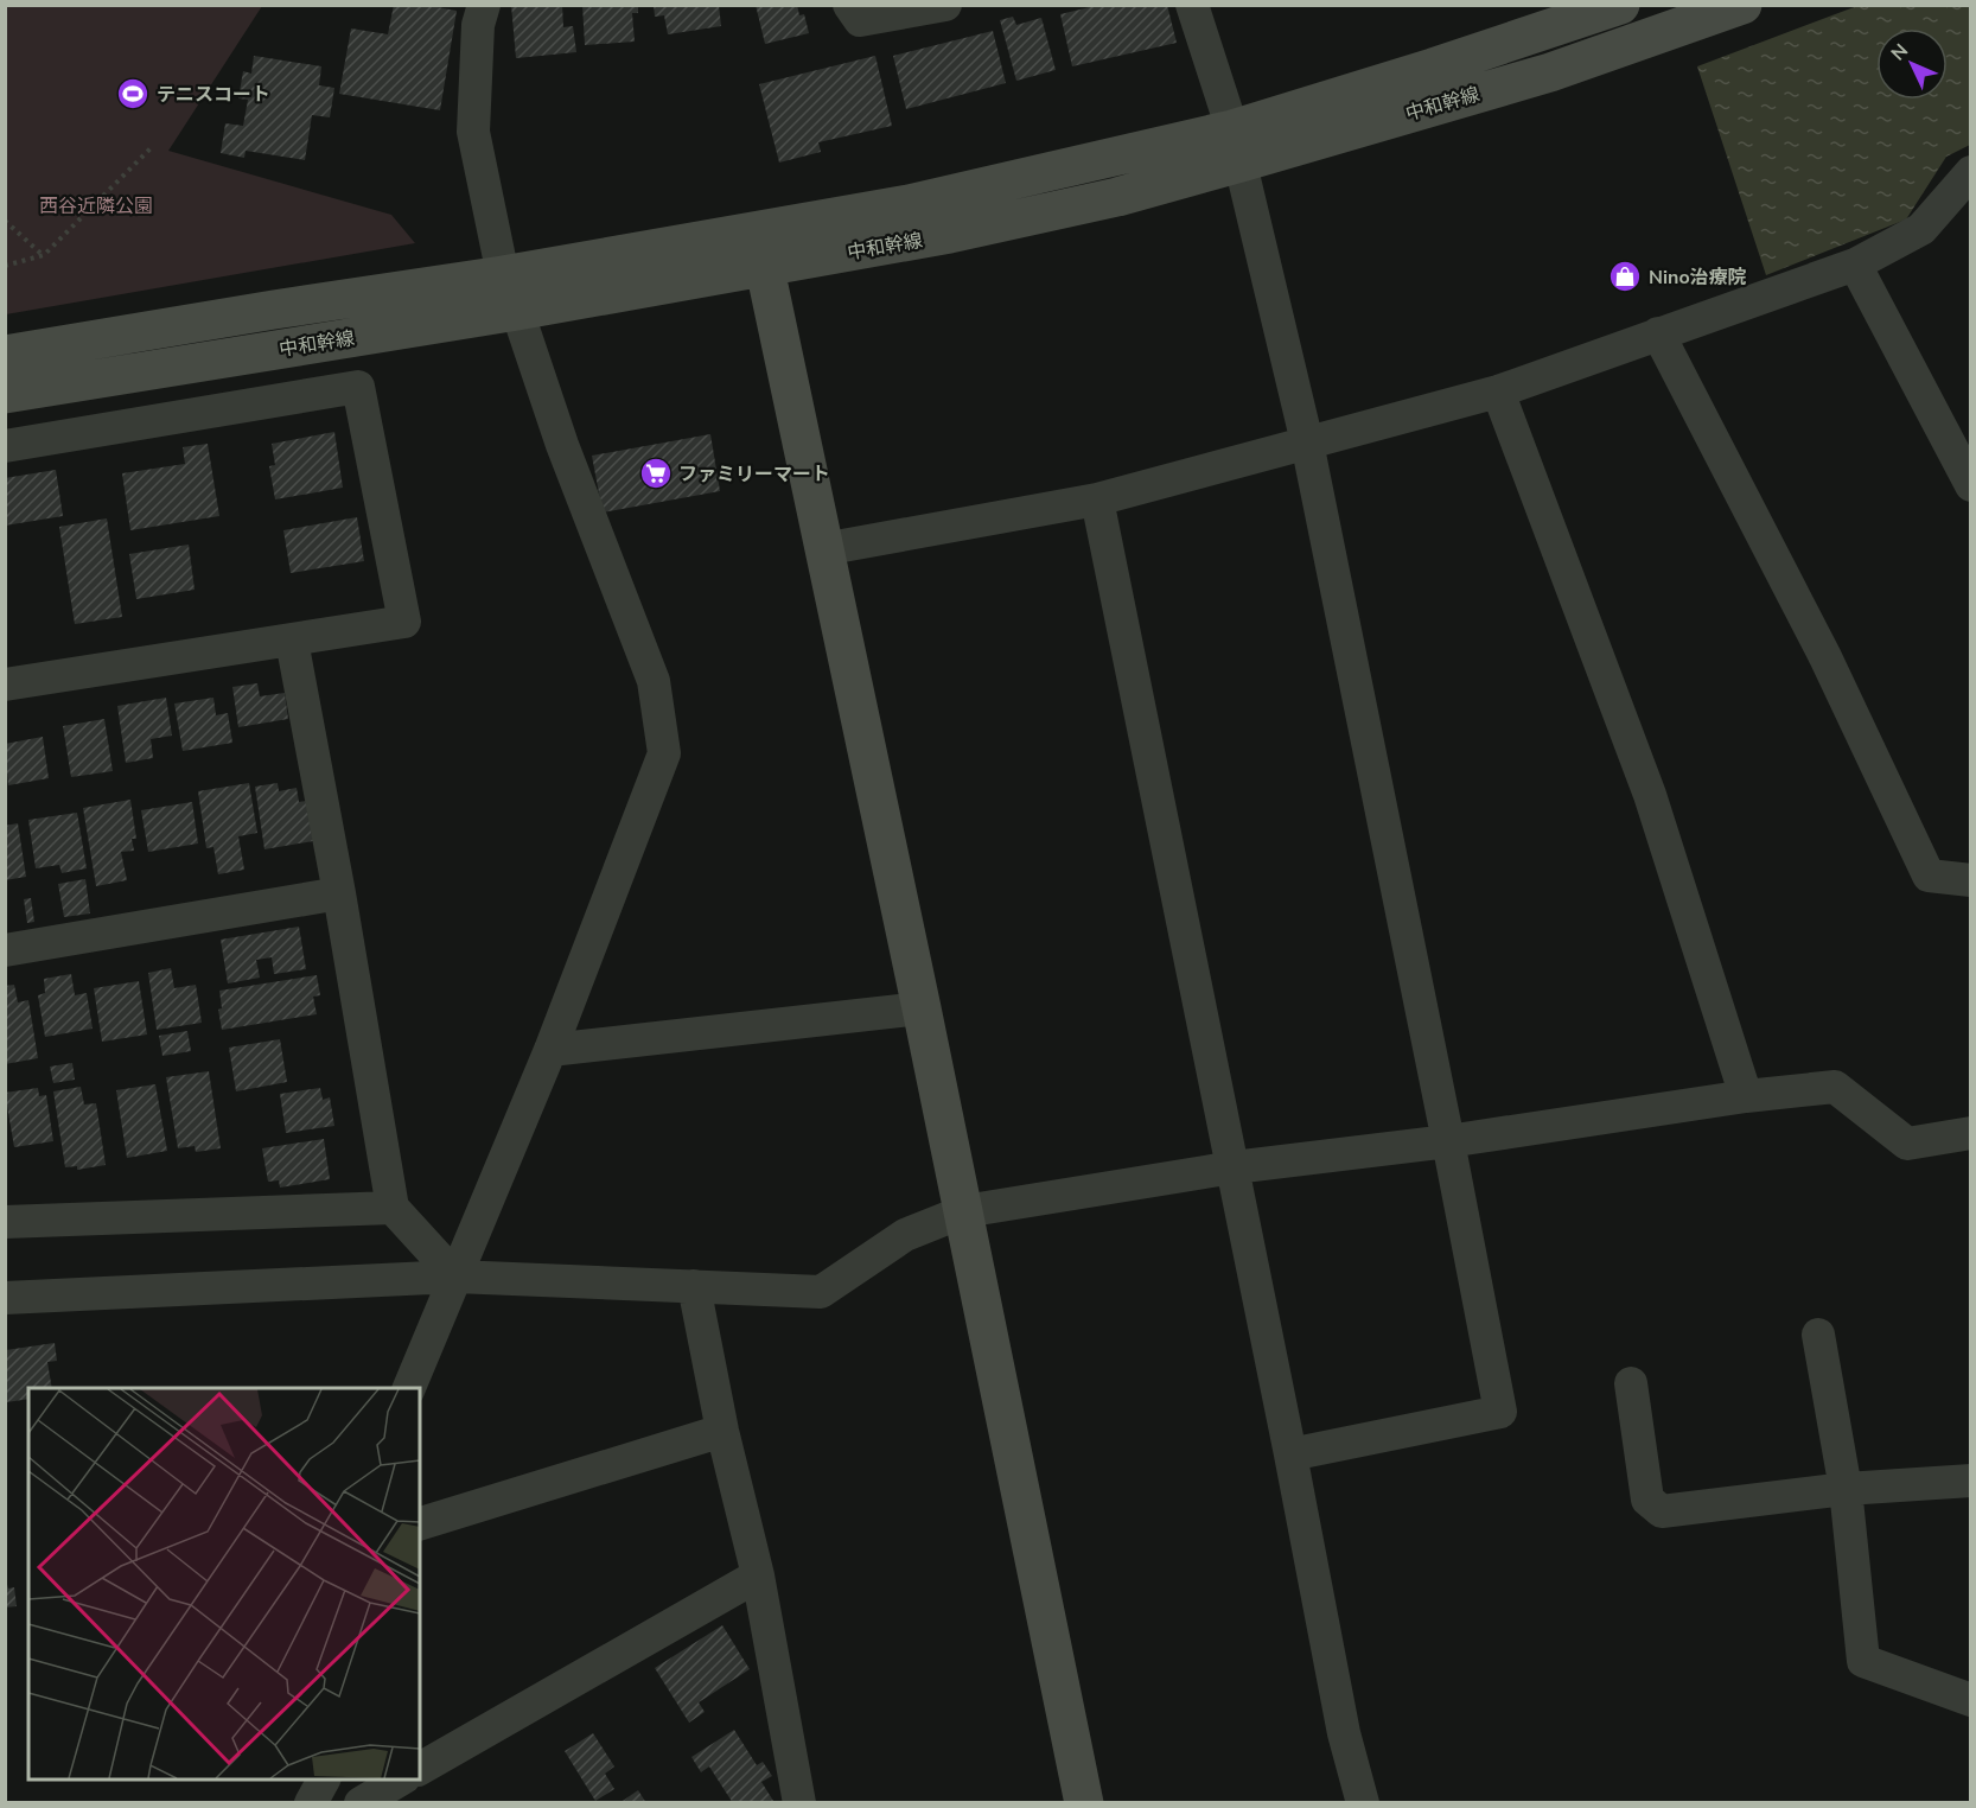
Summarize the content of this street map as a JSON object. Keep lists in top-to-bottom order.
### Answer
{
  "streets": {
    "main road": ["中和幹線"]
  },
  "parks": ["西谷近隣公園"],
  "places": {
    "sports": ["テニスコート"],
    "shop": ["Nino治療院"],
    "supermarket": ["ファミリーマート"]
  },
  "north": "top left"
}
